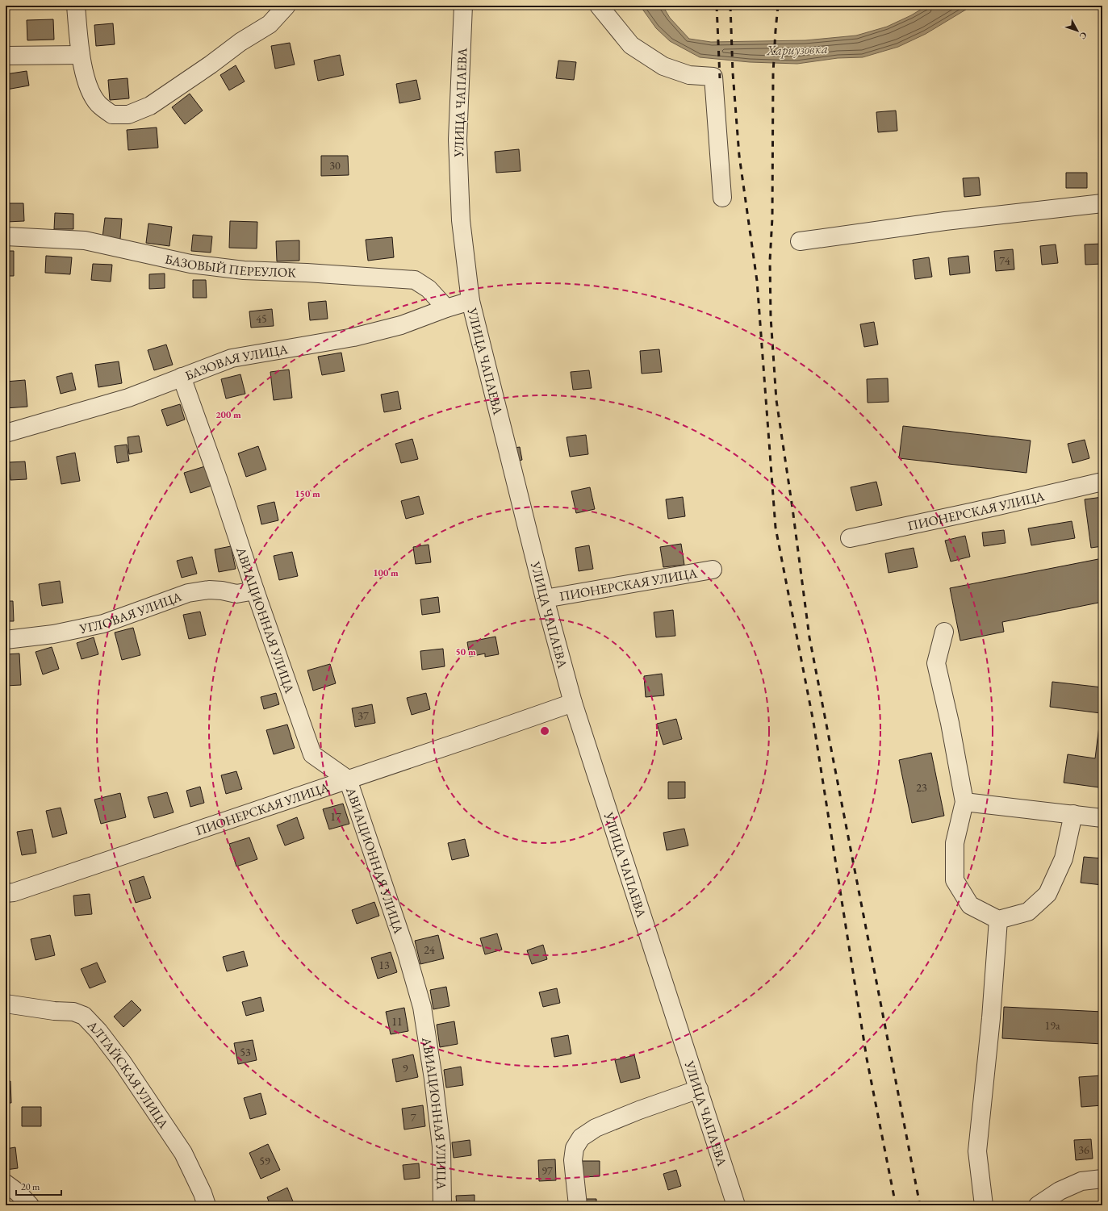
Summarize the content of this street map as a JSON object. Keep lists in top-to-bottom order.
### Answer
{
  "streets": {
    "street": [
      "УЛИЦА ЧАПАЕВА",
      "БАЗОВЫЙ ПЕРЕУЛОК",
      "БАЗОВАЯ УЛИЦА",
      "ПИОНЕРСКАЯ УЛИЦА",
      "УГЛОВАЯ УЛИЦА",
      "АВИАЦИОННАЯ УЛИЦА",
      "АЛТАЙСКАЯ УЛИЦА"
    ]
  },
  "crossings": [
    ["УЛИЦА ЧАПАЕВА", "БАЗОВАЯ УЛИЦА"],
    ["УЛИЦА ЧАПАЕВА", "ПИОНЕРСКАЯ УЛИЦА"],
    ["БАЗОВЫЙ ПЕРЕУЛОК", "БАЗОВАЯ УЛИЦА"],
    ["БАЗОВАЯ УЛИЦА", "АВИАЦИОННАЯ УЛИЦА"],
    ["ПИОНЕРСКАЯ УЛИЦА", "АВИАЦИОННАЯ УЛИЦА"],
    ["УГЛОВАЯ УЛИЦА", "АВИАЦИОННАЯ УЛИЦА"]
  ],
  "water": ["Хариузовка"],
  "house_numbers": [
    "30",
    "74",
    "45",
    "37",
    "23",
    "17",
    "24",
    "13",
    "11",
    "19а",
    "53",
    "9",
    "7",
    "36",
    "59",
    "97"
  ],
  "scale_bar": "20 m",
  "north": "bottom right",
  "rings": [
    "200 m",
    "150 m",
    "100 m",
    "50 m"
  ]
}
